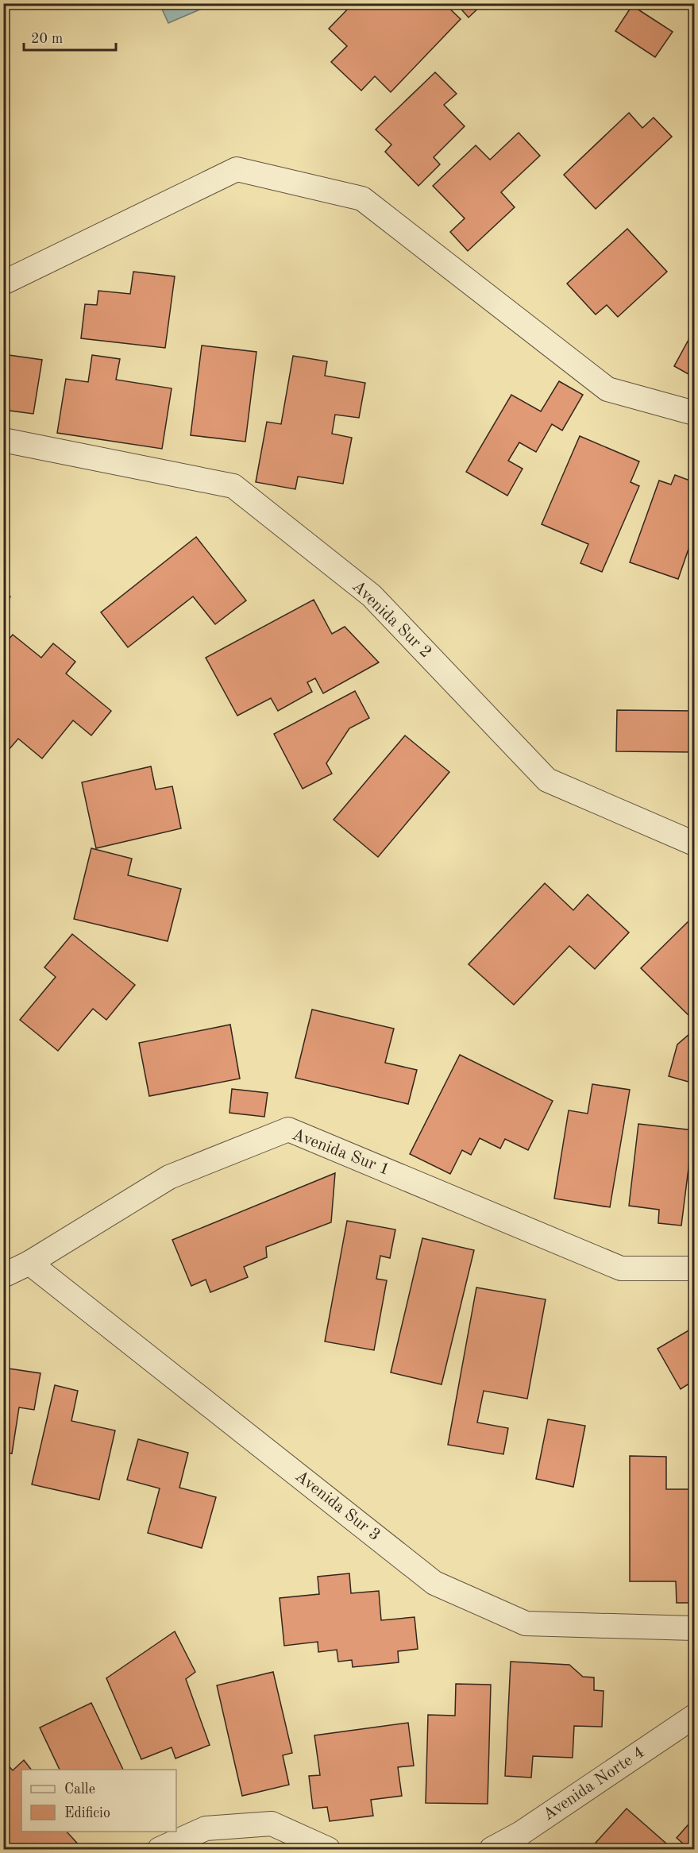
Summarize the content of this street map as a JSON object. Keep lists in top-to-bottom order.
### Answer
{
  "streets": {
    "street": [
      "Avenida Sur 2",
      "Avenida Sur 1",
      "Avenida Sur 3",
      "Avenida Norte 4"
    ]
  },
  "crossings": [
    ["Avenida Sur 1", "Avenida Sur 3"]
  ],
  "legend": ["Calle", "Edificio"],
  "scale_bar": "20 m"
}
